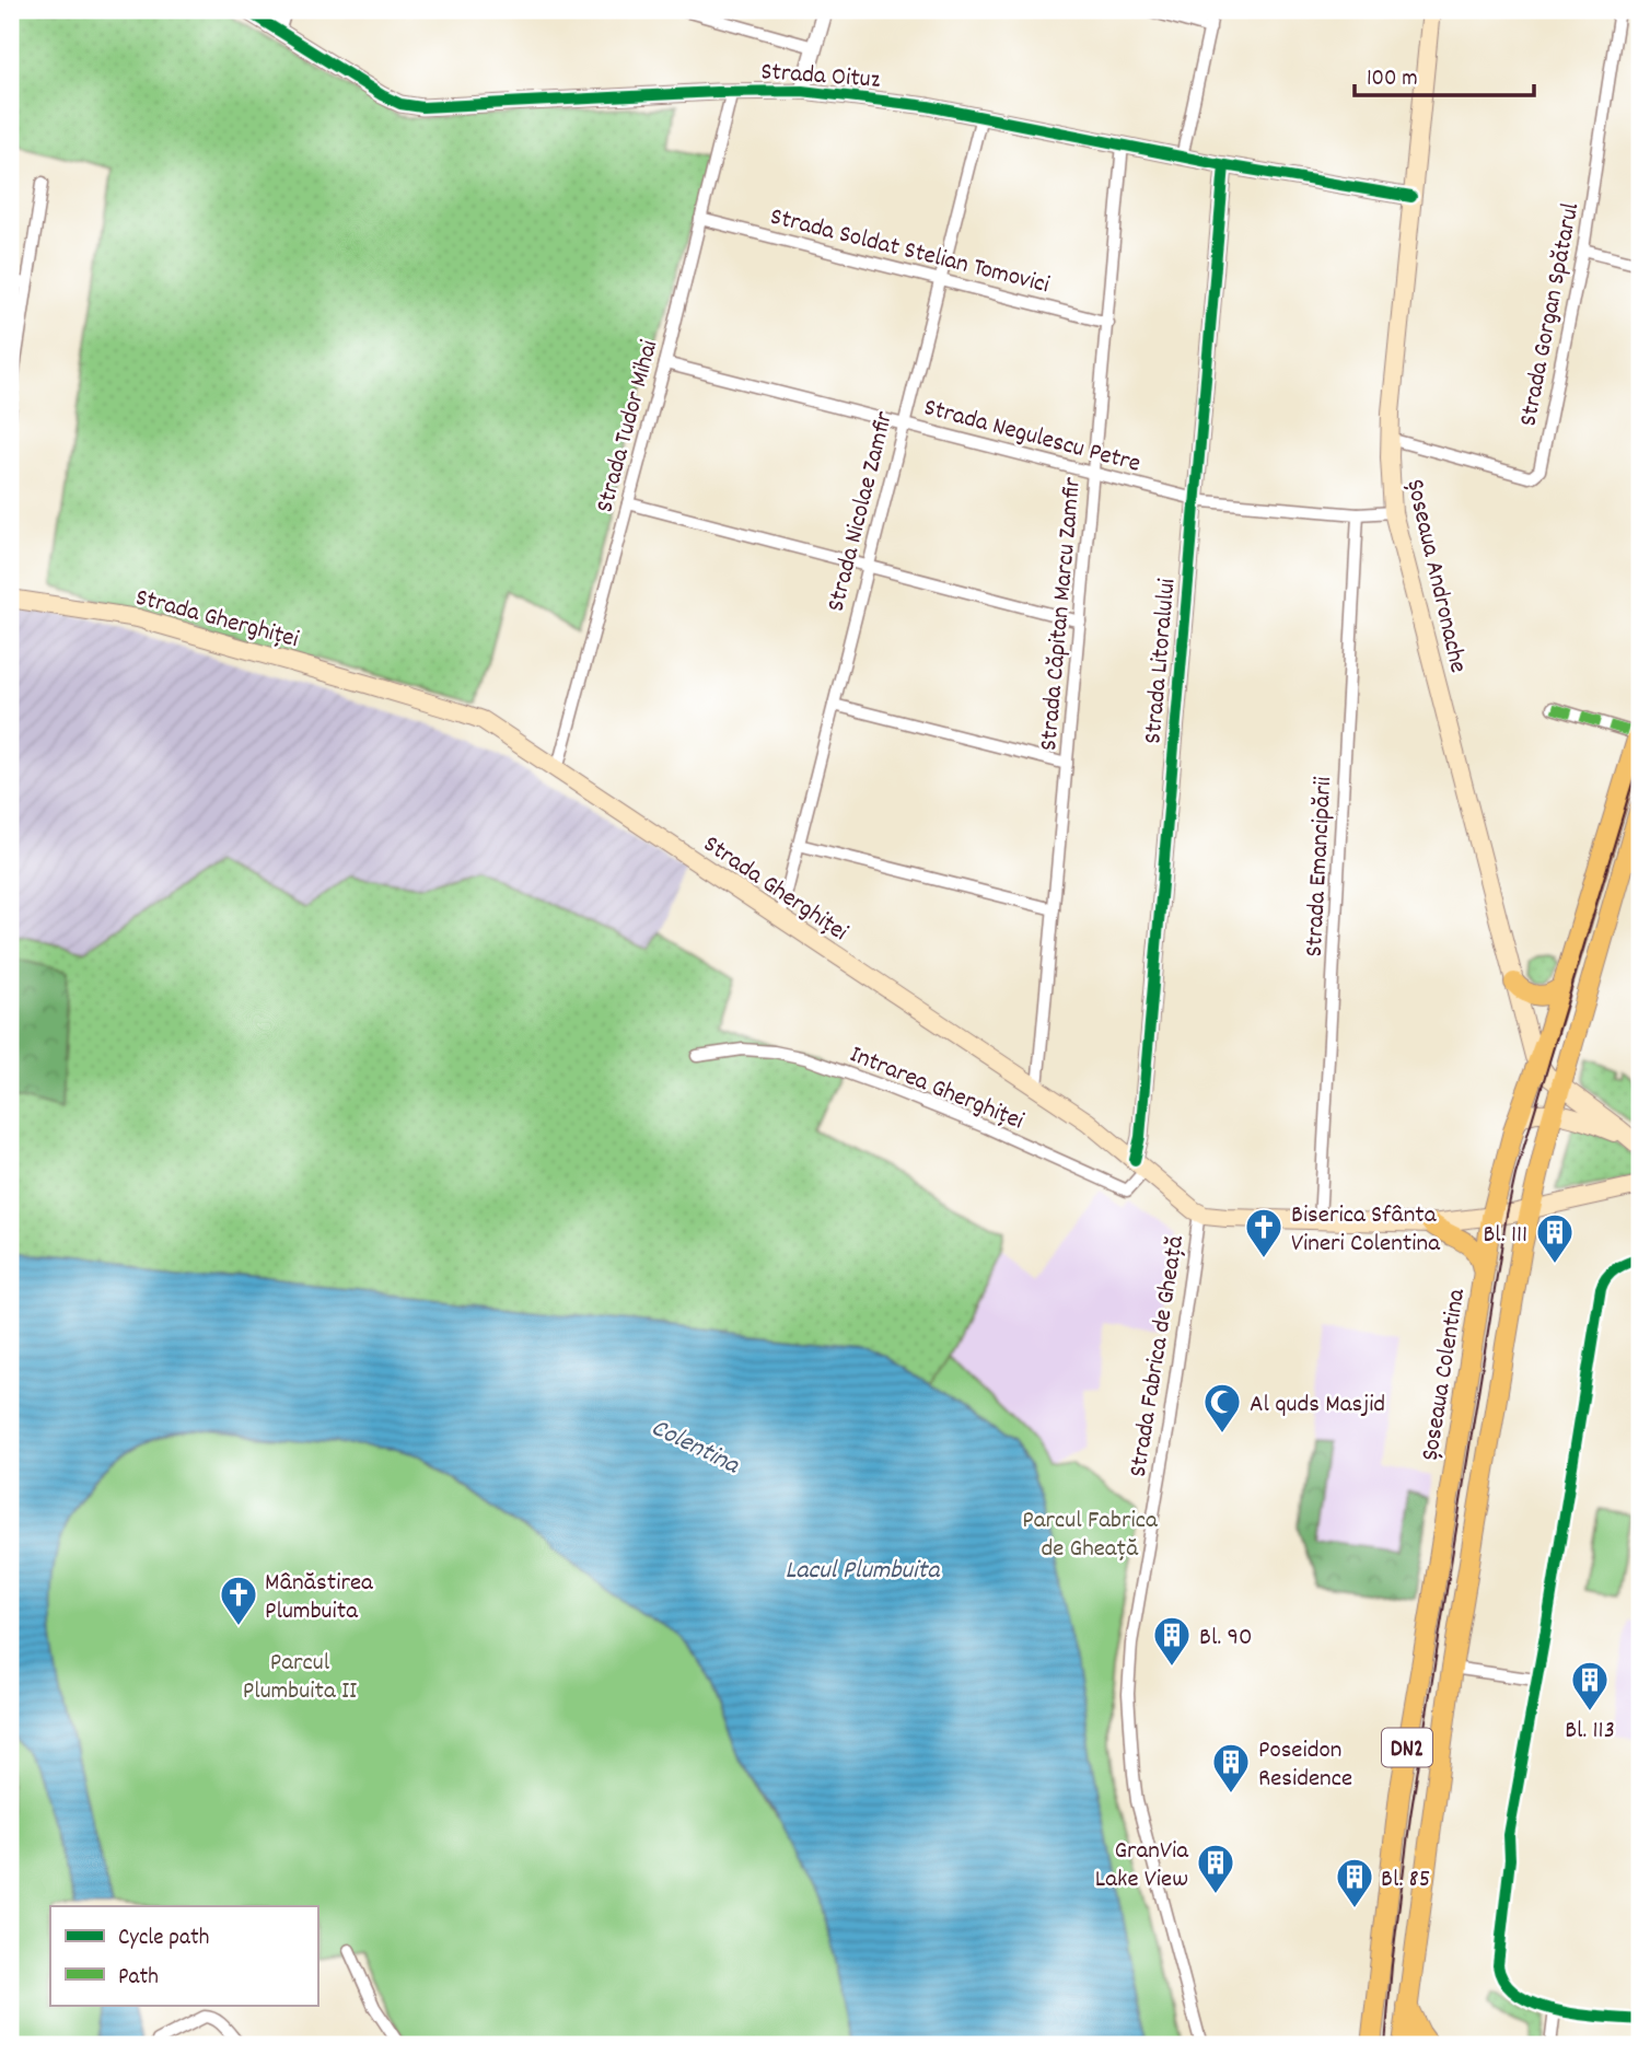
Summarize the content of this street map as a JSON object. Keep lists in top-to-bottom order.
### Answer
{
  "streets": {
    "main road": [
      "Șoseaua Andronache",
      "Strada Gherghiței",
      "Șoseaua Colentina",
      "DN2"
    ],
    "street": [
      "Strada Oituz",
      "Strada Soldat Stelian Tomovici",
      "Strada Gorgan Spătarul",
      "Strada Tudor Mihai",
      "Strada Negulescu Petre",
      "Strada Nicolae Zamfir",
      "Strada Căpitan Marcu Zamfir",
      "Strada Litoralului",
      "Strada Emancipării",
      "Intrarea Gherghiței",
      "Strada Fabrica de Gheață"
    ]
  },
  "crossings": [
    ["Strada Oituz", "Strada Tudor Mihai"],
    ["Strada Oituz", "Strada Nicolae Zamfir"],
    ["Strada Oituz", "Șoseaua Andronache"],
    ["Strada Oituz", "Strada Căpitan Marcu Zamfir"],
    ["Strada Oituz", "Strada Litoralului"],
    ["Strada Soldat Stelian Tomovici", "Strada Tudor Mihai"],
    ["Strada Soldat Stelian Tomovici", "Strada Nicolae Zamfir"],
    ["Strada Soldat Stelian Tomovici", "Strada Căpitan Marcu Zamfir"],
    ["Strada Gorgan Spătarul", "Șoseaua Andronache"],
    ["Strada Tudor Mihai", "Strada Negulescu Petre"],
    ["Strada Tudor Mihai", "Strada Gherghiței"],
    ["Strada Negulescu Petre", "Strada Nicolae Zamfir"],
    ["Strada Negulescu Petre", "Șoseaua Andronache"],
    ["Strada Negulescu Petre", "Strada Căpitan Marcu Zamfir"],
    ["Strada Negulescu Petre", "Strada Litoralului"],
    ["Strada Negulescu Petre", "Strada Emancipării"],
    ["Strada Nicolae Zamfir", "Strada Gherghiței"],
    ["Șoseaua Andronache", "Șoseaua Colentina"],
    ["Șoseaua Andronache", "DN2"],
    ["Strada Căpitan Marcu Zamfir", "Strada Gherghiței"],
    ["Strada Gherghiței", "Strada Litoralului"],
    ["Strada Gherghiței", "Intrarea Gherghiței"],
    ["Strada Gherghiței", "Strada Fabrica de Gheață"],
    ["Strada Litoralului", "Intrarea Gherghiței"]
  ],
  "water": ["Colentina", "Lacul Plumbuita"],
  "parks": ["Parcul Fabrica de Gheață", "Parcul Plumbuita II"],
  "places": {
    "church": ["Biserica Sfânta Vineri Colentina", "Mânăstirea Plumbuita"],
    "building": [
      "Bl. 111",
      "Bl. 90",
      "Bl. 113",
      "Poseidon Residence",
      "GranVia Lake View",
      "Bl. 85"
    ],
    "mosque": ["Al quds Masjid"]
  },
  "legend": ["Cycle path", "Path"],
  "scale_bar": "100 m"
}
